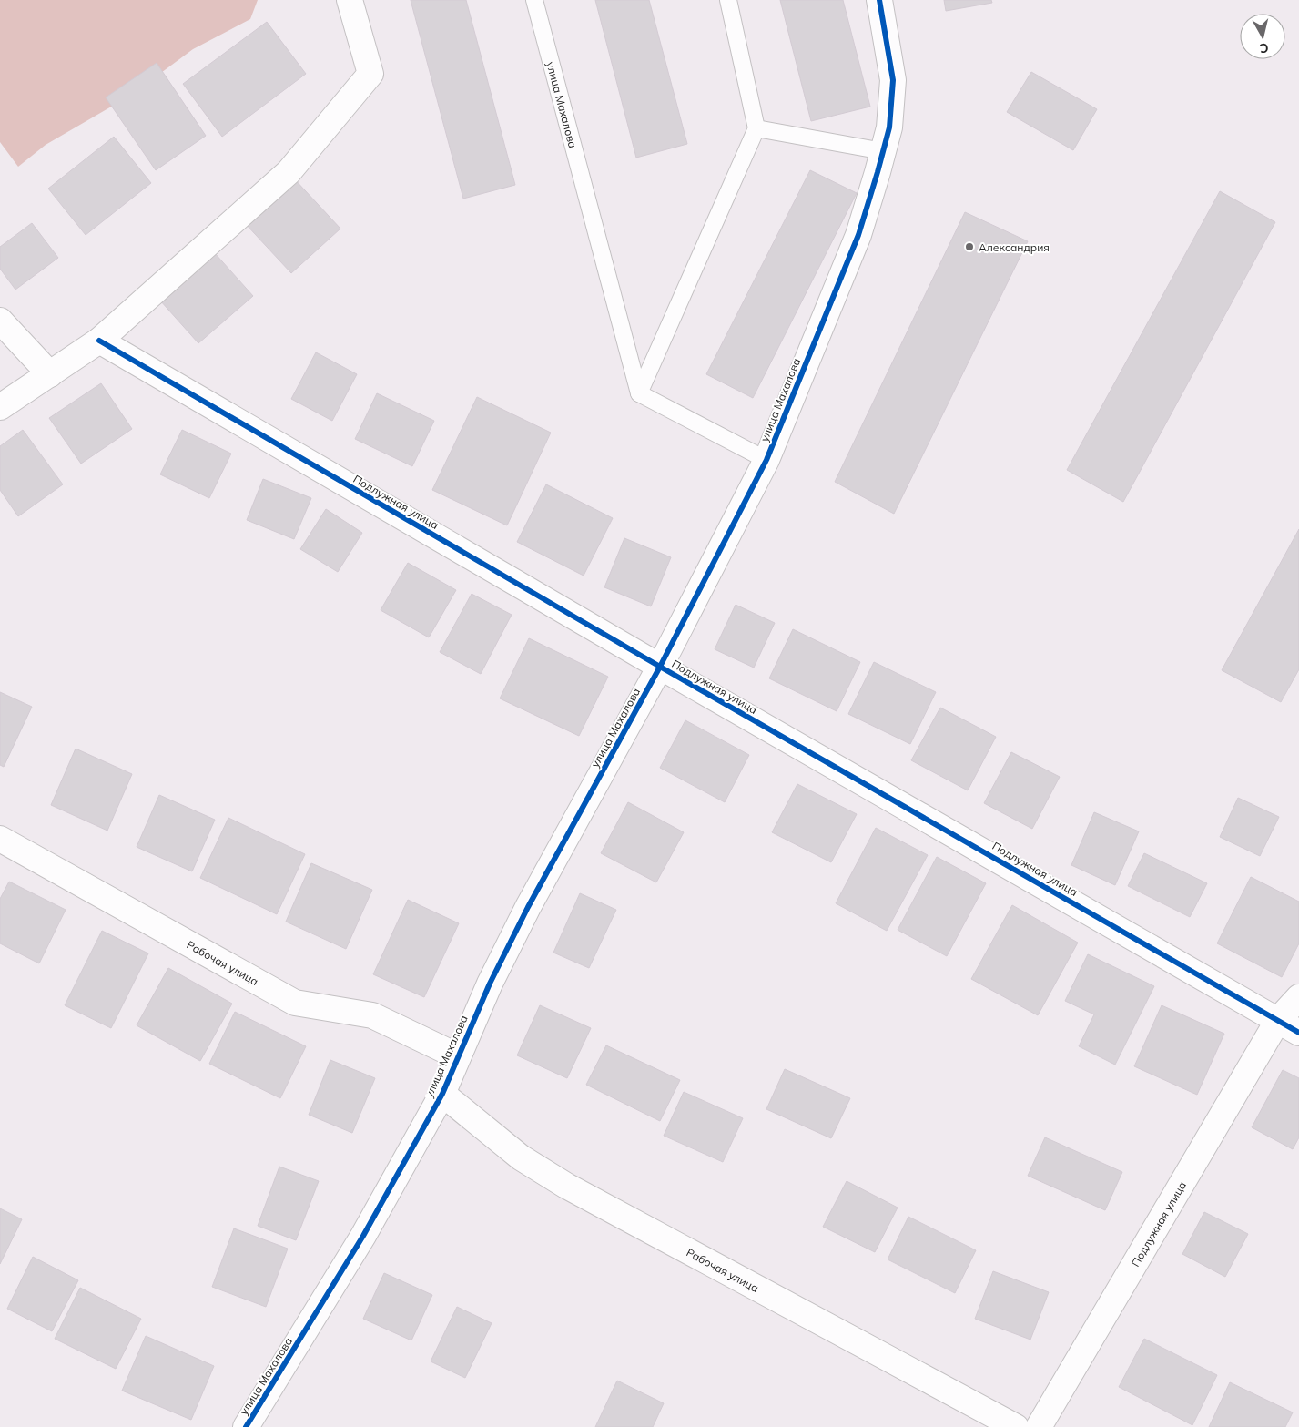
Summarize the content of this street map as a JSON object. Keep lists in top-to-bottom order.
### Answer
{
  "streets": {
    "street": ["улица Махалова", "Подлужная улица", "Рабочая улица"]
  },
  "crossings": [
    ["улица Махалова", "Подлужная улица"],
    ["улица Махалова", "Рабочая улица"]
  ],
  "places": ["Александрия"],
  "north": "bottom"
}
